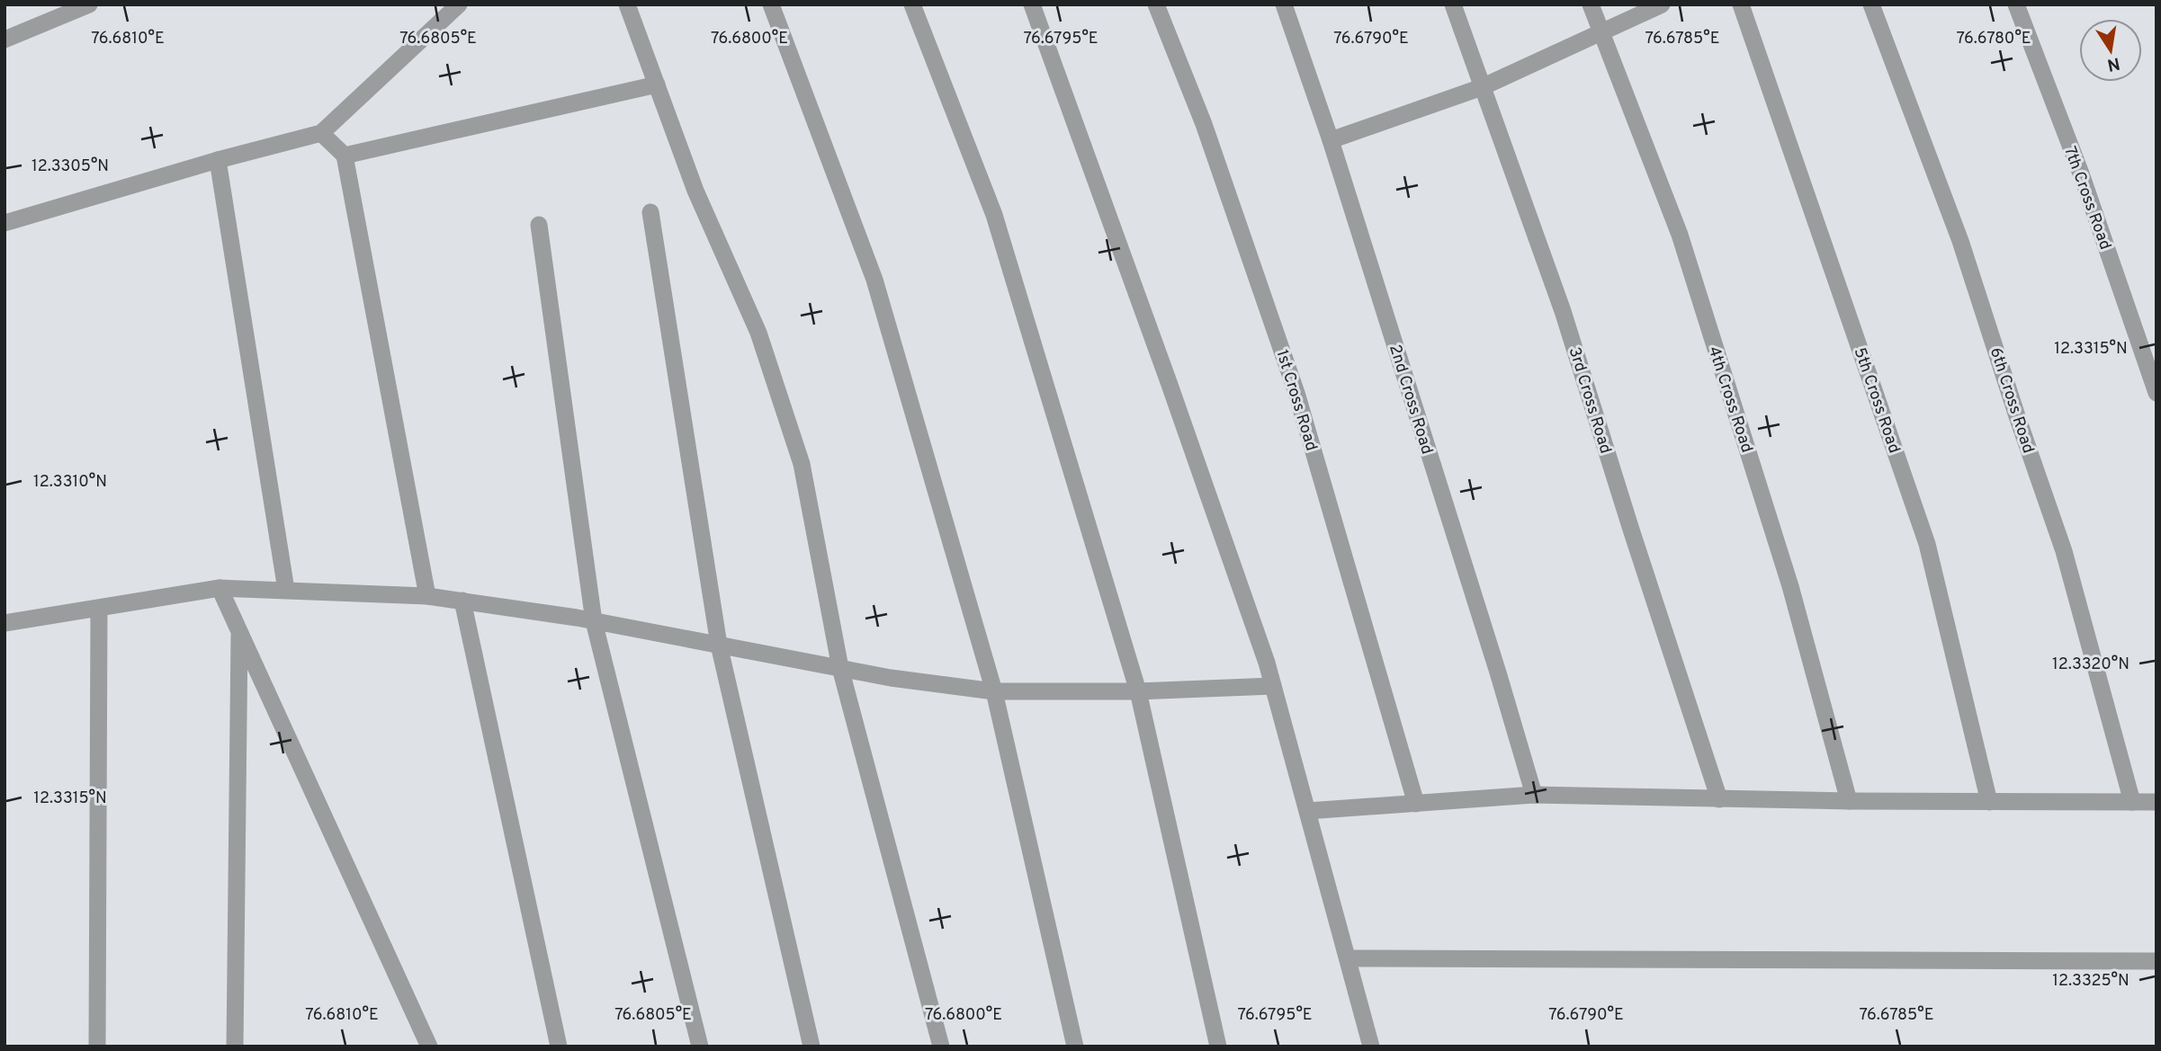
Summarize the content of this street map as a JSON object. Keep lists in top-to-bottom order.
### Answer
{
  "streets": {
    "street": [
      "7th Cross Road",
      "2nd Cross Road",
      "4th Cross Road",
      "1st Cross Road",
      "3rd Cross Road",
      "5th Cross Road",
      "6th Cross Road"
    ]
  },
  "north": "bottom",
  "coordinates": [
    "76.6810°E",
    "76.6805°E",
    "76.6800°E",
    "76.6795°E",
    "76.6790°E",
    "76.6785°E",
    "76.6780°E",
    "12.3305°N",
    "12.3315°N",
    "12.3310°N",
    "12.3320°N",
    "12.3325°N"
  ]
}
